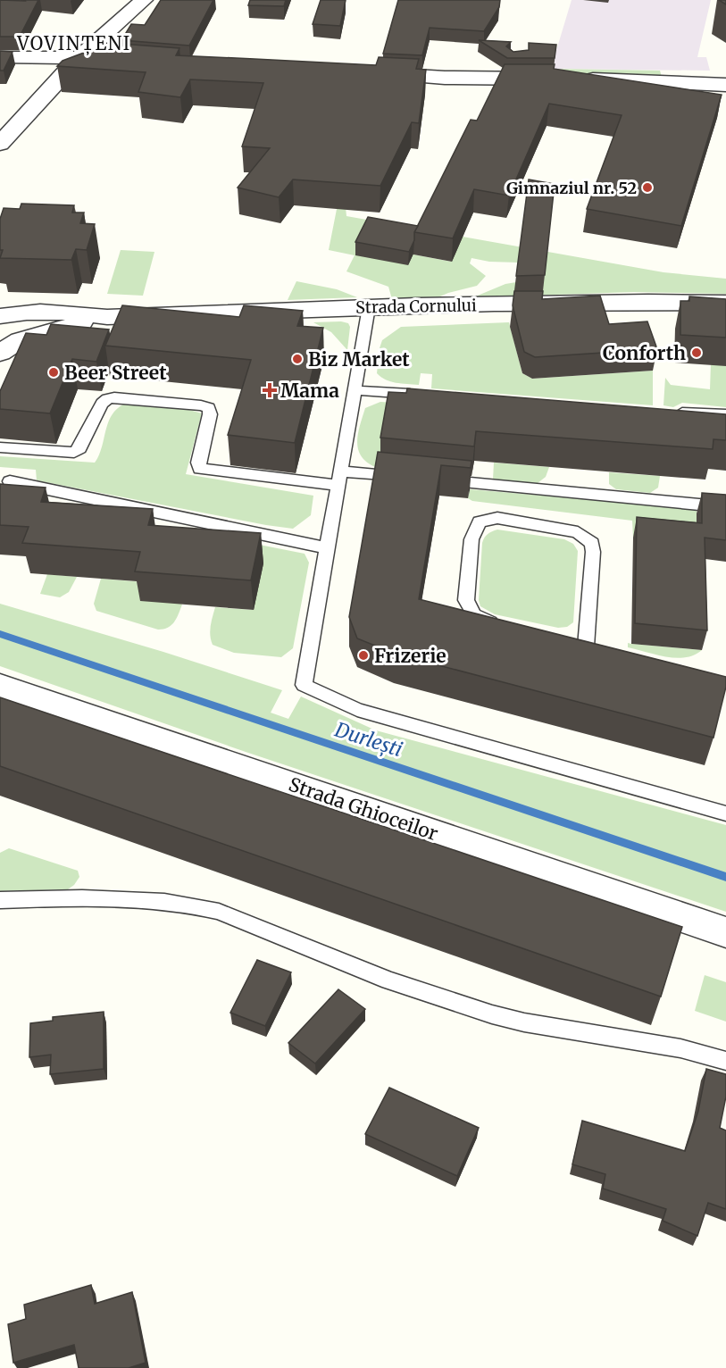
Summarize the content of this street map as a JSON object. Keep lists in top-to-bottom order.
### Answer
{
  "streets": {
    "street": ["Strada Cornului", "Strada Ghioceilor"]
  },
  "districts": ["VOVINȚENI"],
  "water": ["Durlești"],
  "places": {
    "other": [
      "Gimnaziul nr. 52",
      "Conforth",
      "Biz Market",
      "Beer Street",
      "Frizerie"
    ],
    "health": ["Mama"]
  }
}
